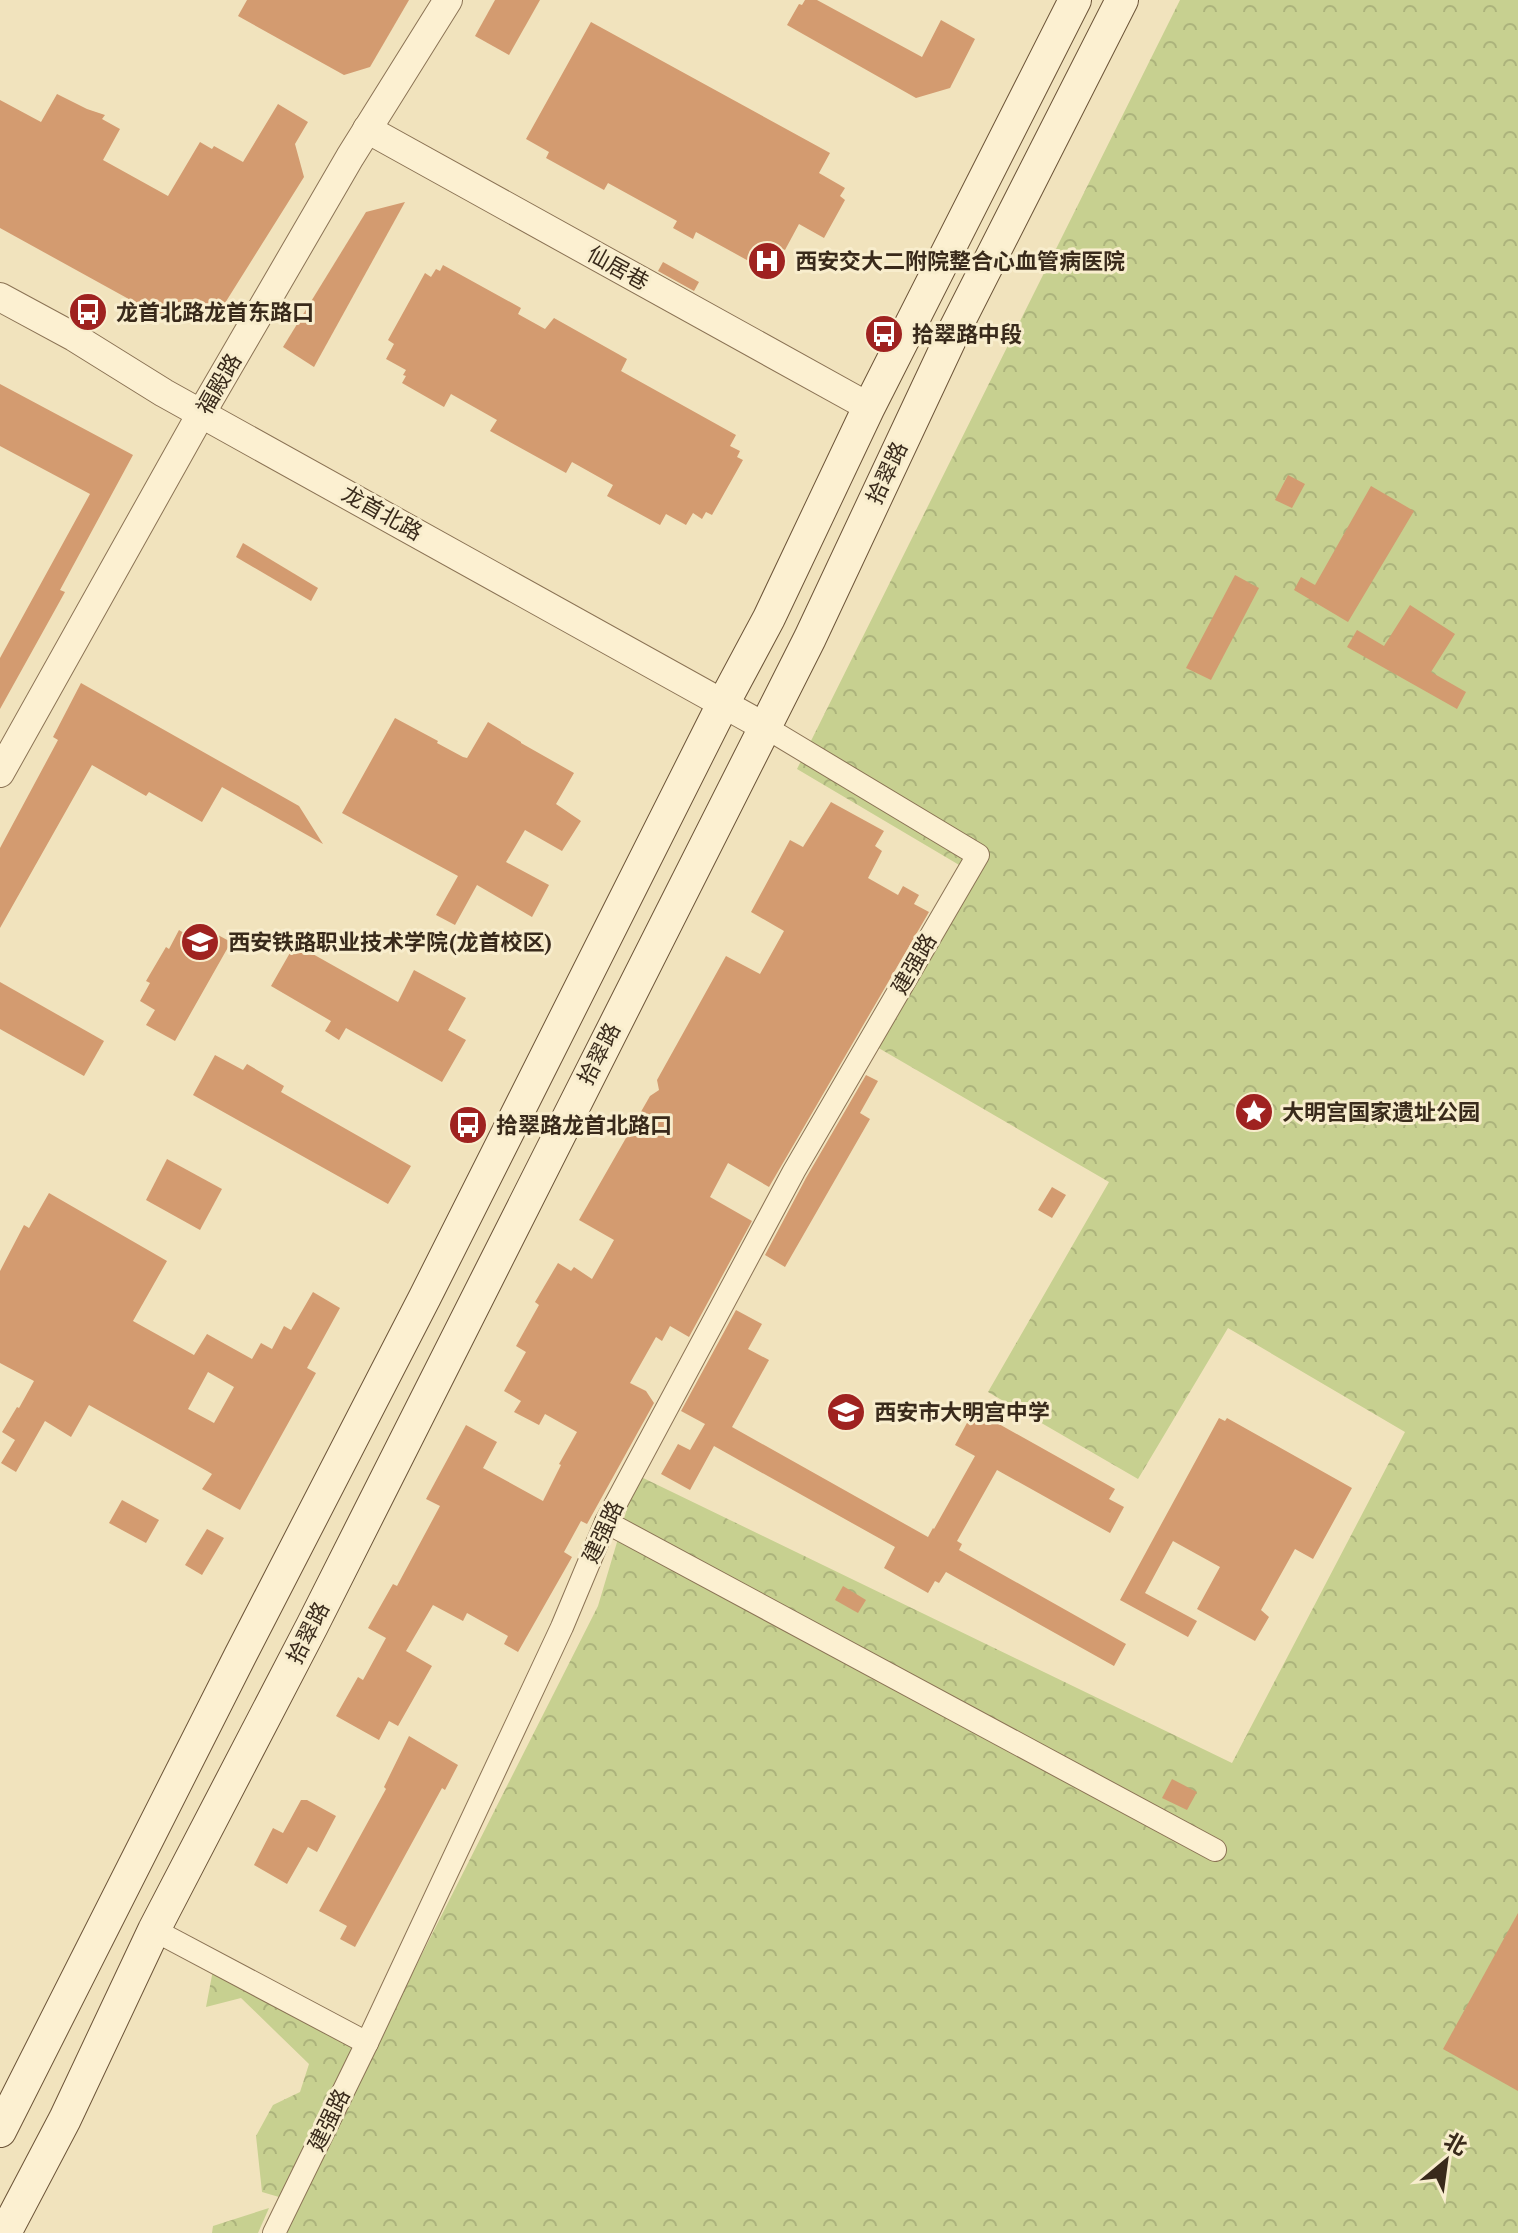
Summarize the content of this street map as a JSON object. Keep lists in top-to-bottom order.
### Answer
{
  "streets": {
    "main road": ["拾翠路"],
    "street": [
      "仙居巷",
      "福殿路",
      "龙首北路",
      "建强路"
    ]
  },
  "crossings": [
    ["仙居巷", "福殿路"],
    ["仙居巷", "拾翠路"],
    ["福殿路", "龙首北路"],
    ["拾翠路", "龙首北路"],
    ["拾翠路", "建强路"],
    ["龙首北路", "建强路"]
  ],
  "places": {
    "hospital": ["西安交大二附院整合心血管病医院"],
    "bus stop": ["龙首北路龙首东路口", "拾翠路中段", "拾翠路龙首北路口"],
    "school or university": ["西安铁路职业技术学院(龙首校区)", "西安市大明宫中学"],
    "place": ["大明宫国家遗址公园"]
  },
  "north": "top right"
}
